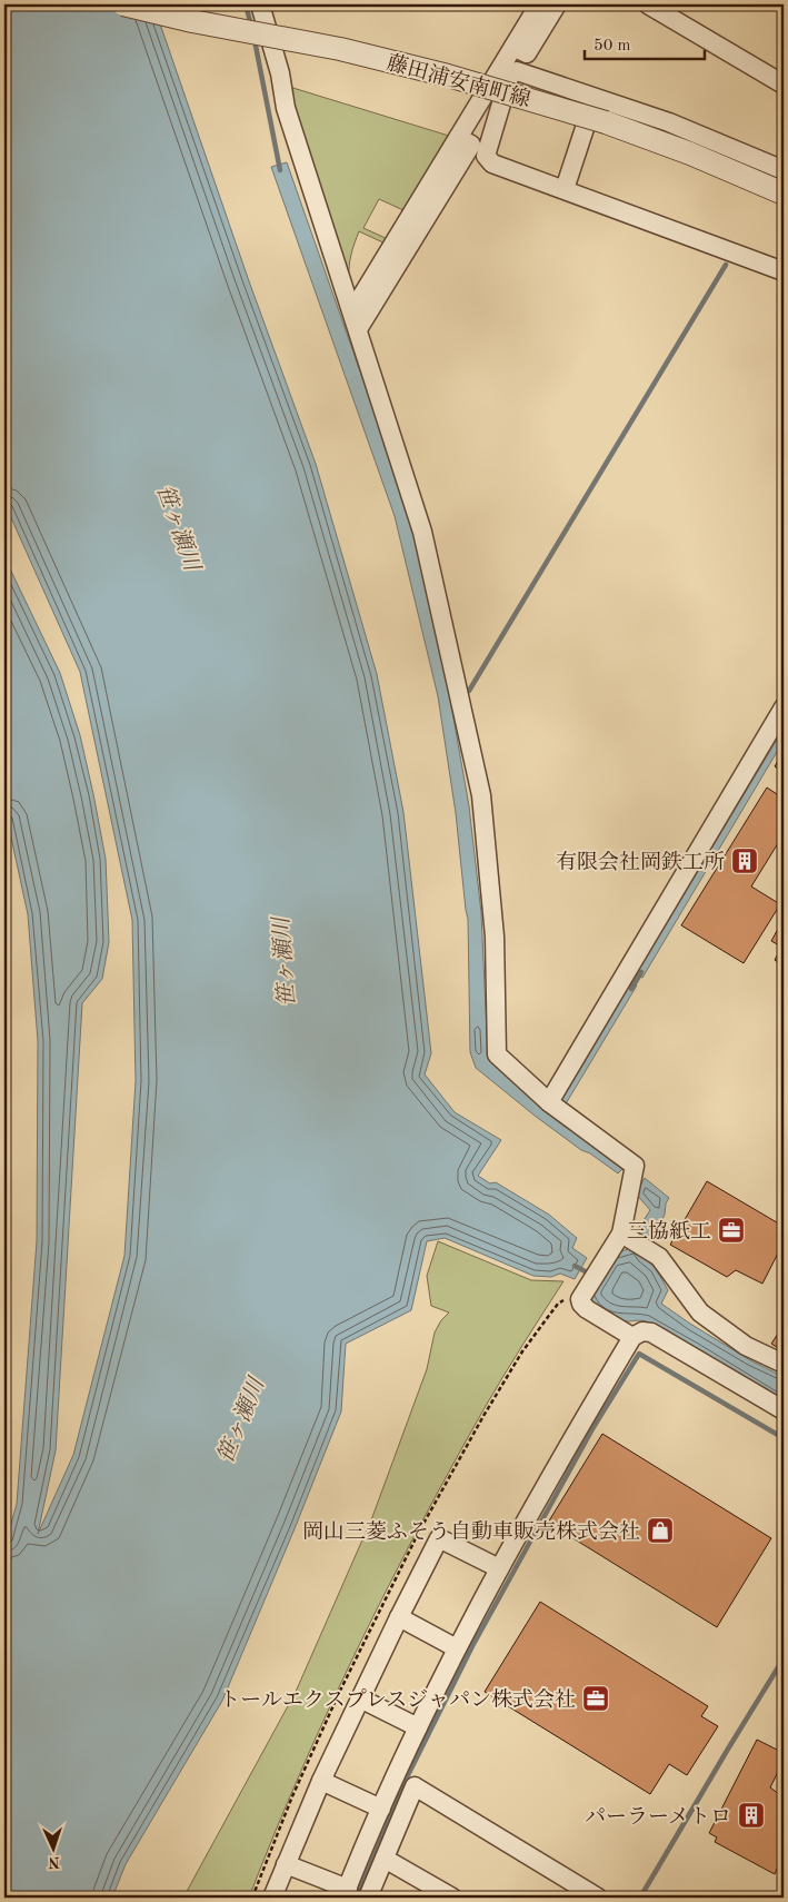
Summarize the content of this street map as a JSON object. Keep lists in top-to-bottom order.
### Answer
{
  "streets": {
    "street": ["藤田浦安南町線"]
  },
  "water": ["笹ヶ瀬川"],
  "places": {
    "building": ["有限会社岡鉄工所", "パーラーメトロ"],
    "office": ["三協紙工", "トールエクスプレスジャパン株式会社"],
    "shop": ["岡山三菱ふそう自動車販売株式会社"]
  },
  "scale_bar": "50 m",
  "north": "bottom"
}
